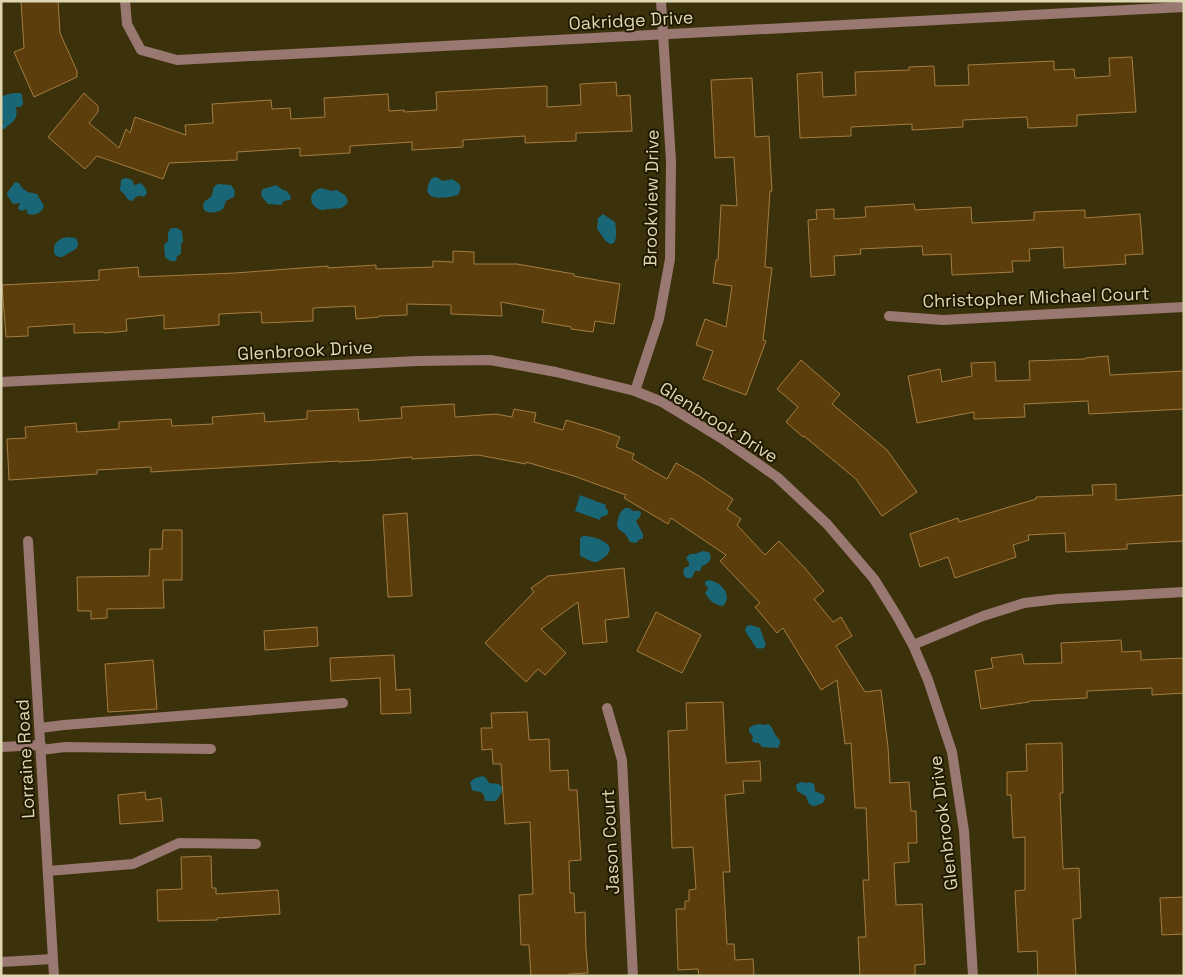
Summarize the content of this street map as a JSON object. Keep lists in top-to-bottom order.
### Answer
{
  "streets": {
    "street": [
      "Oakridge Drive",
      "Brookview Drive",
      "Christopher Michael Court",
      "Glenbrook Drive",
      "Lorraine Road",
      "Jason Court"
    ]
  },
  "crossings": [
    ["Oakridge Drive", "Brookview Drive"],
    ["Brookview Drive", "Glenbrook Drive"]
  ]
}
